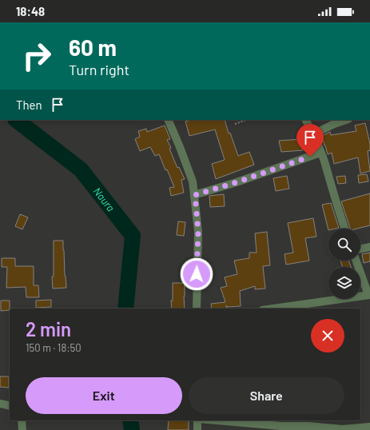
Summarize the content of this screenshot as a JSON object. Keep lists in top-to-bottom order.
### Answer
{
  "water": ["Naura"],
  "page": {
    "status": "18:48",
    "turn": ["60 m", "Turn right"],
    "then": "Then",
    "heading": ["2 min", "150 m · 18:50"],
    "buttons": ["Exit", "Share"]
  }
}
